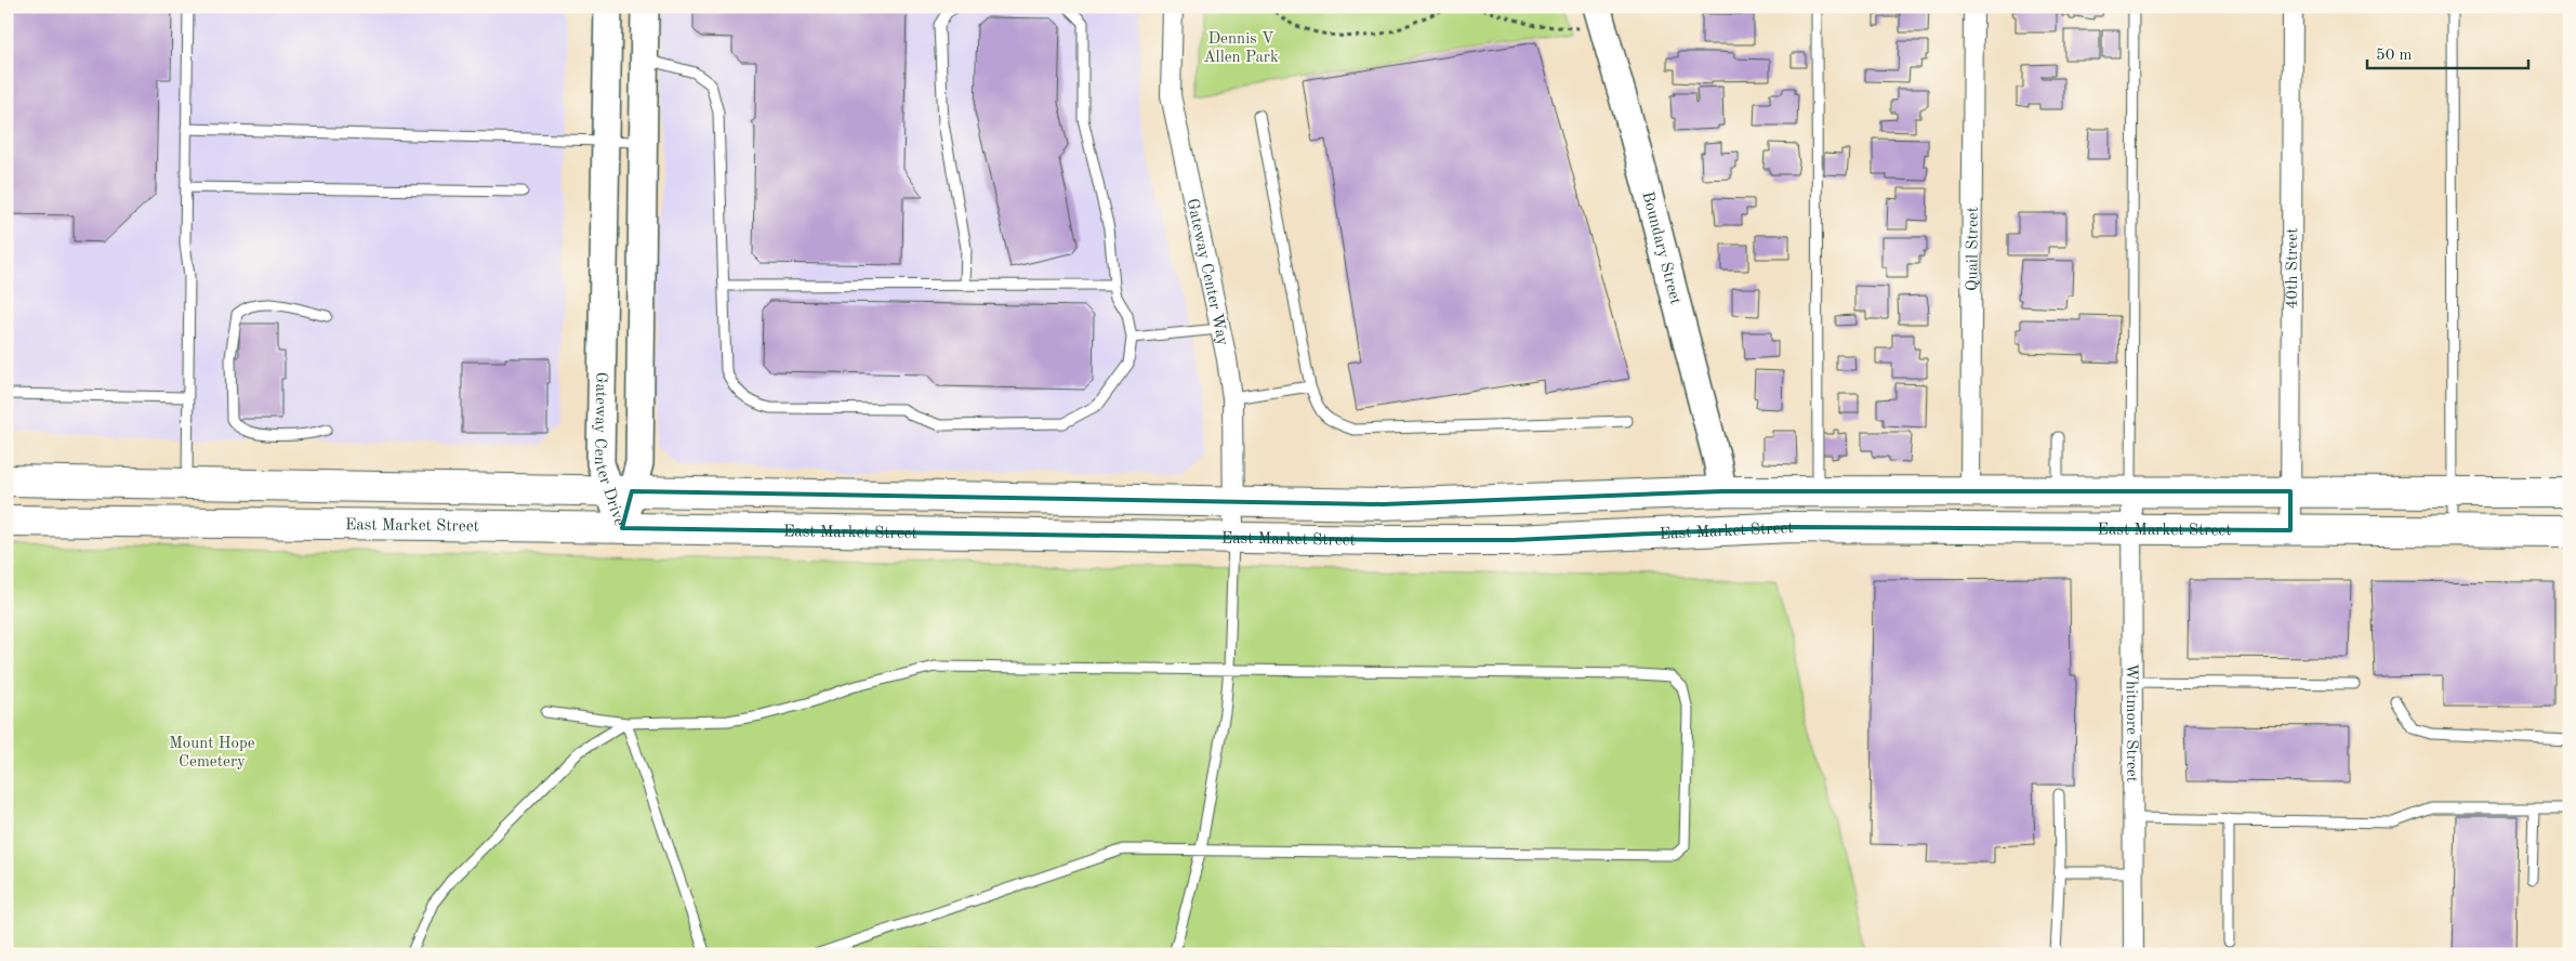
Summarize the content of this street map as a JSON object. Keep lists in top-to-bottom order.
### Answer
{
  "streets": {
    "main road": ["East Market Street"],
    "street": [
      "Boundary Street",
      "Quail Street",
      "40th Street",
      "Gateway Center Way",
      "Gateway Center Drive",
      "Whitmore Street"
    ]
  },
  "crossings": [
    ["40th Street", "East Market Street"],
    ["Gateway Center Way", "East Market Street"],
    ["Gateway Center Drive", "East Market Street"],
    ["East Market Street", "Whitmore Street"]
  ],
  "parks": ["Dennis V Allen Park", "Mount Hope Cemetery"],
  "scale_bar": "50 m"
}
